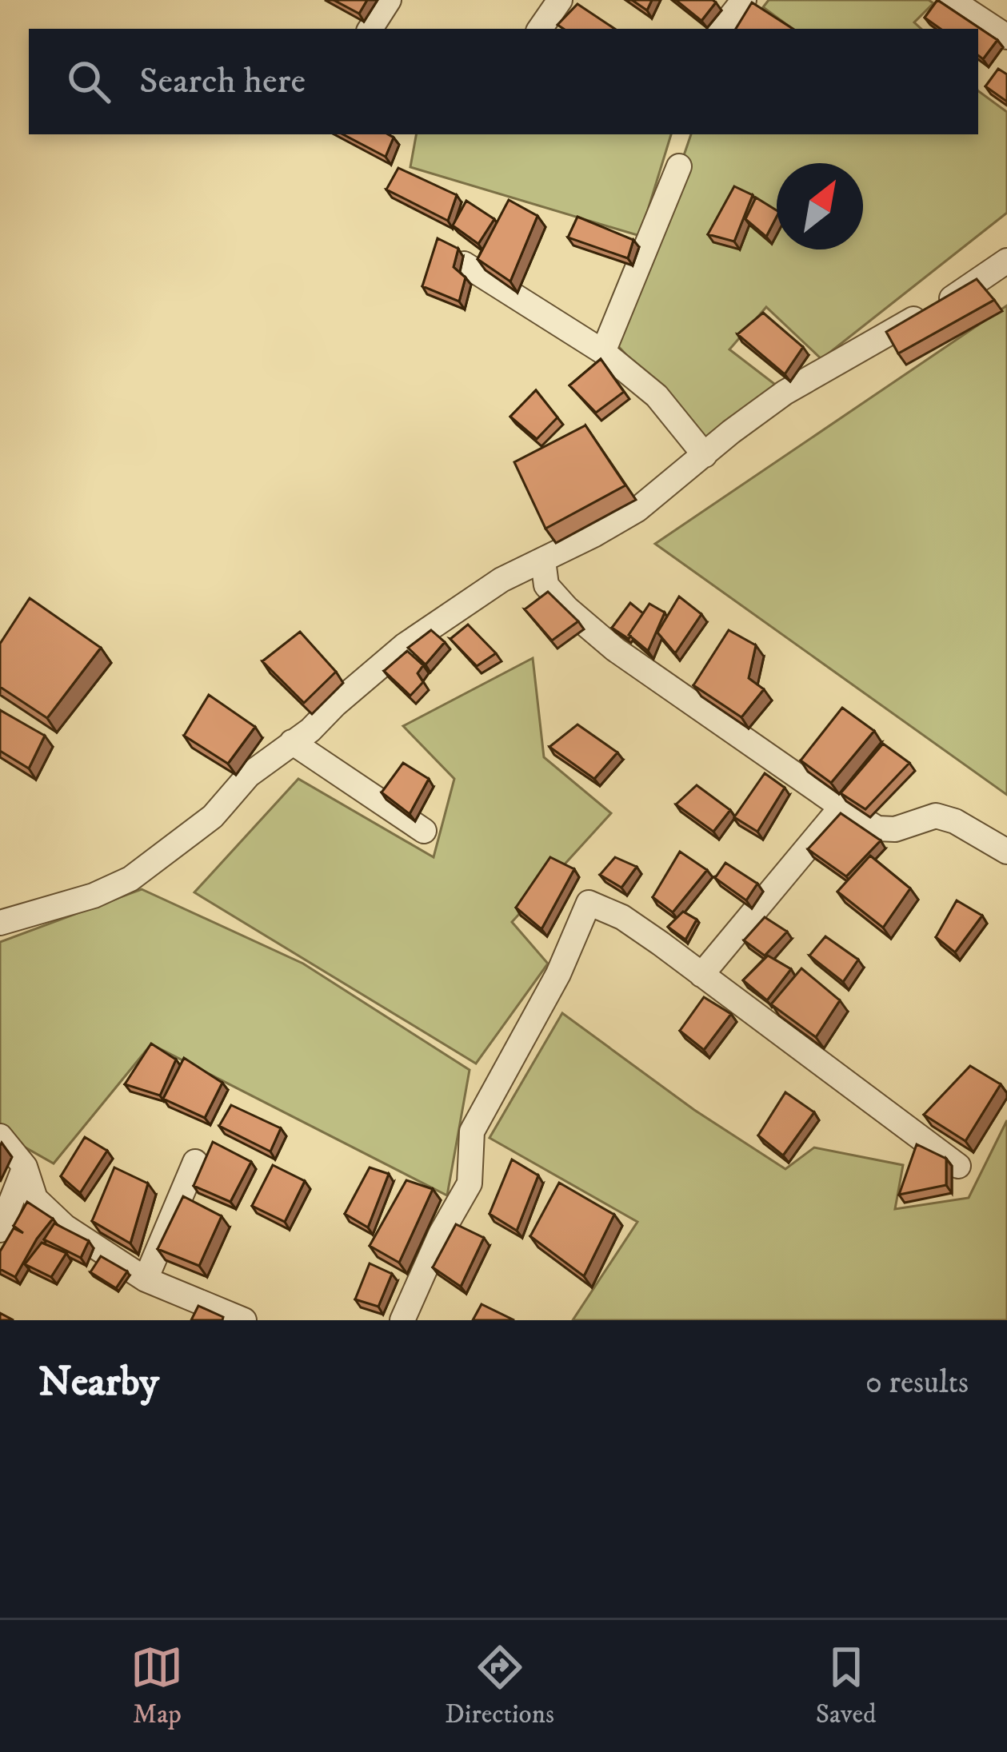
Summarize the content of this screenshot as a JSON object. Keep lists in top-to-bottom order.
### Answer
{
  "north": "top right",
  "page": {
    "search": "Search here",
    "heading": ["Nearby", "0 results"],
    "nav": ["Map", "Directions", "Saved"]
  }
}
